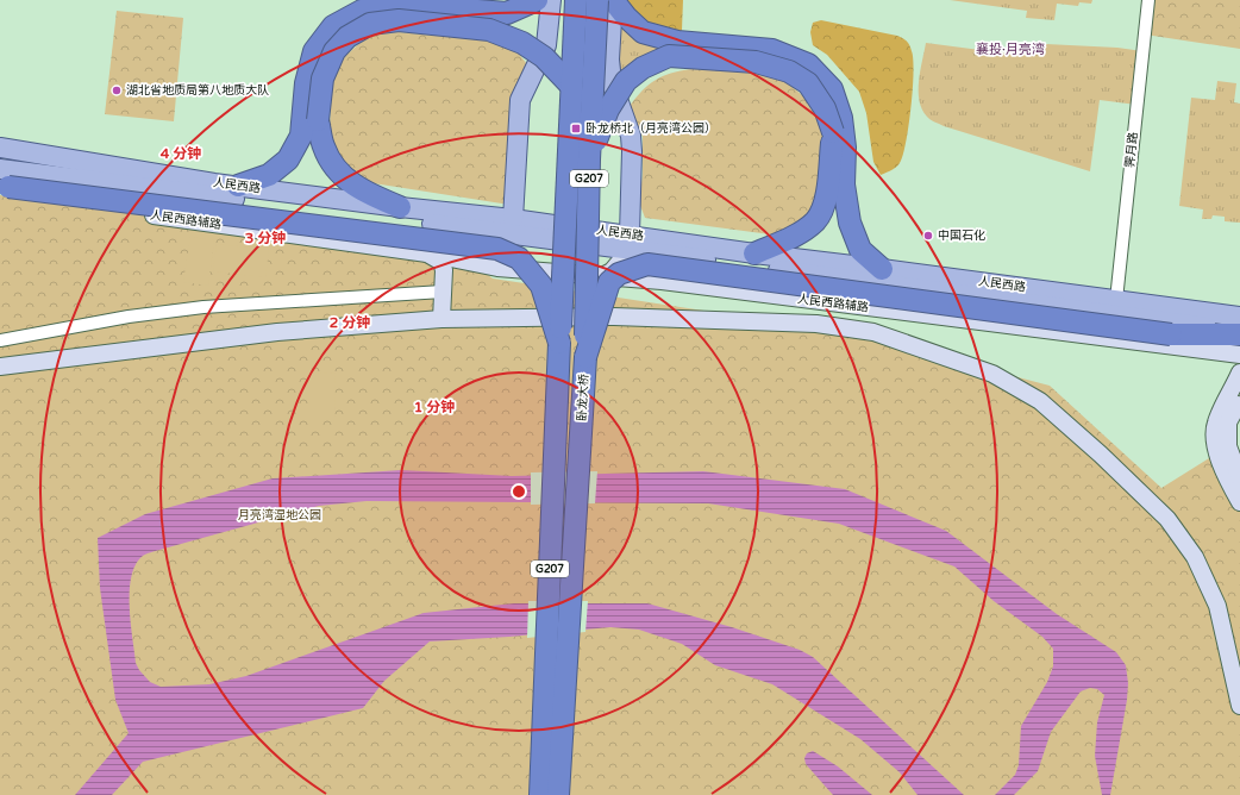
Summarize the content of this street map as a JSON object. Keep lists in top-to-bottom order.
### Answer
{
  "streets": {
    "highway": ["G207", "卧龙大桥"],
    "main road": ["人民西路"],
    "street": ["霁月路", "人民西路辅路"]
  },
  "crossings": [
    ["霁月路", "人民西路"],
    ["人民西路", "人民西路辅路"]
  ],
  "districts": ["襄投·月亮湾"],
  "parks": ["月亮湾湿地公园"],
  "places": {
    "other": ["湖北省地质局第八地质大队", "中国石化"],
    "transit": ["卧龙桥北（月亮湾公园）"]
  },
  "rings": [
    "4 分钟",
    "3 分钟",
    "2 分钟",
    "1 分钟"
  ]
}
